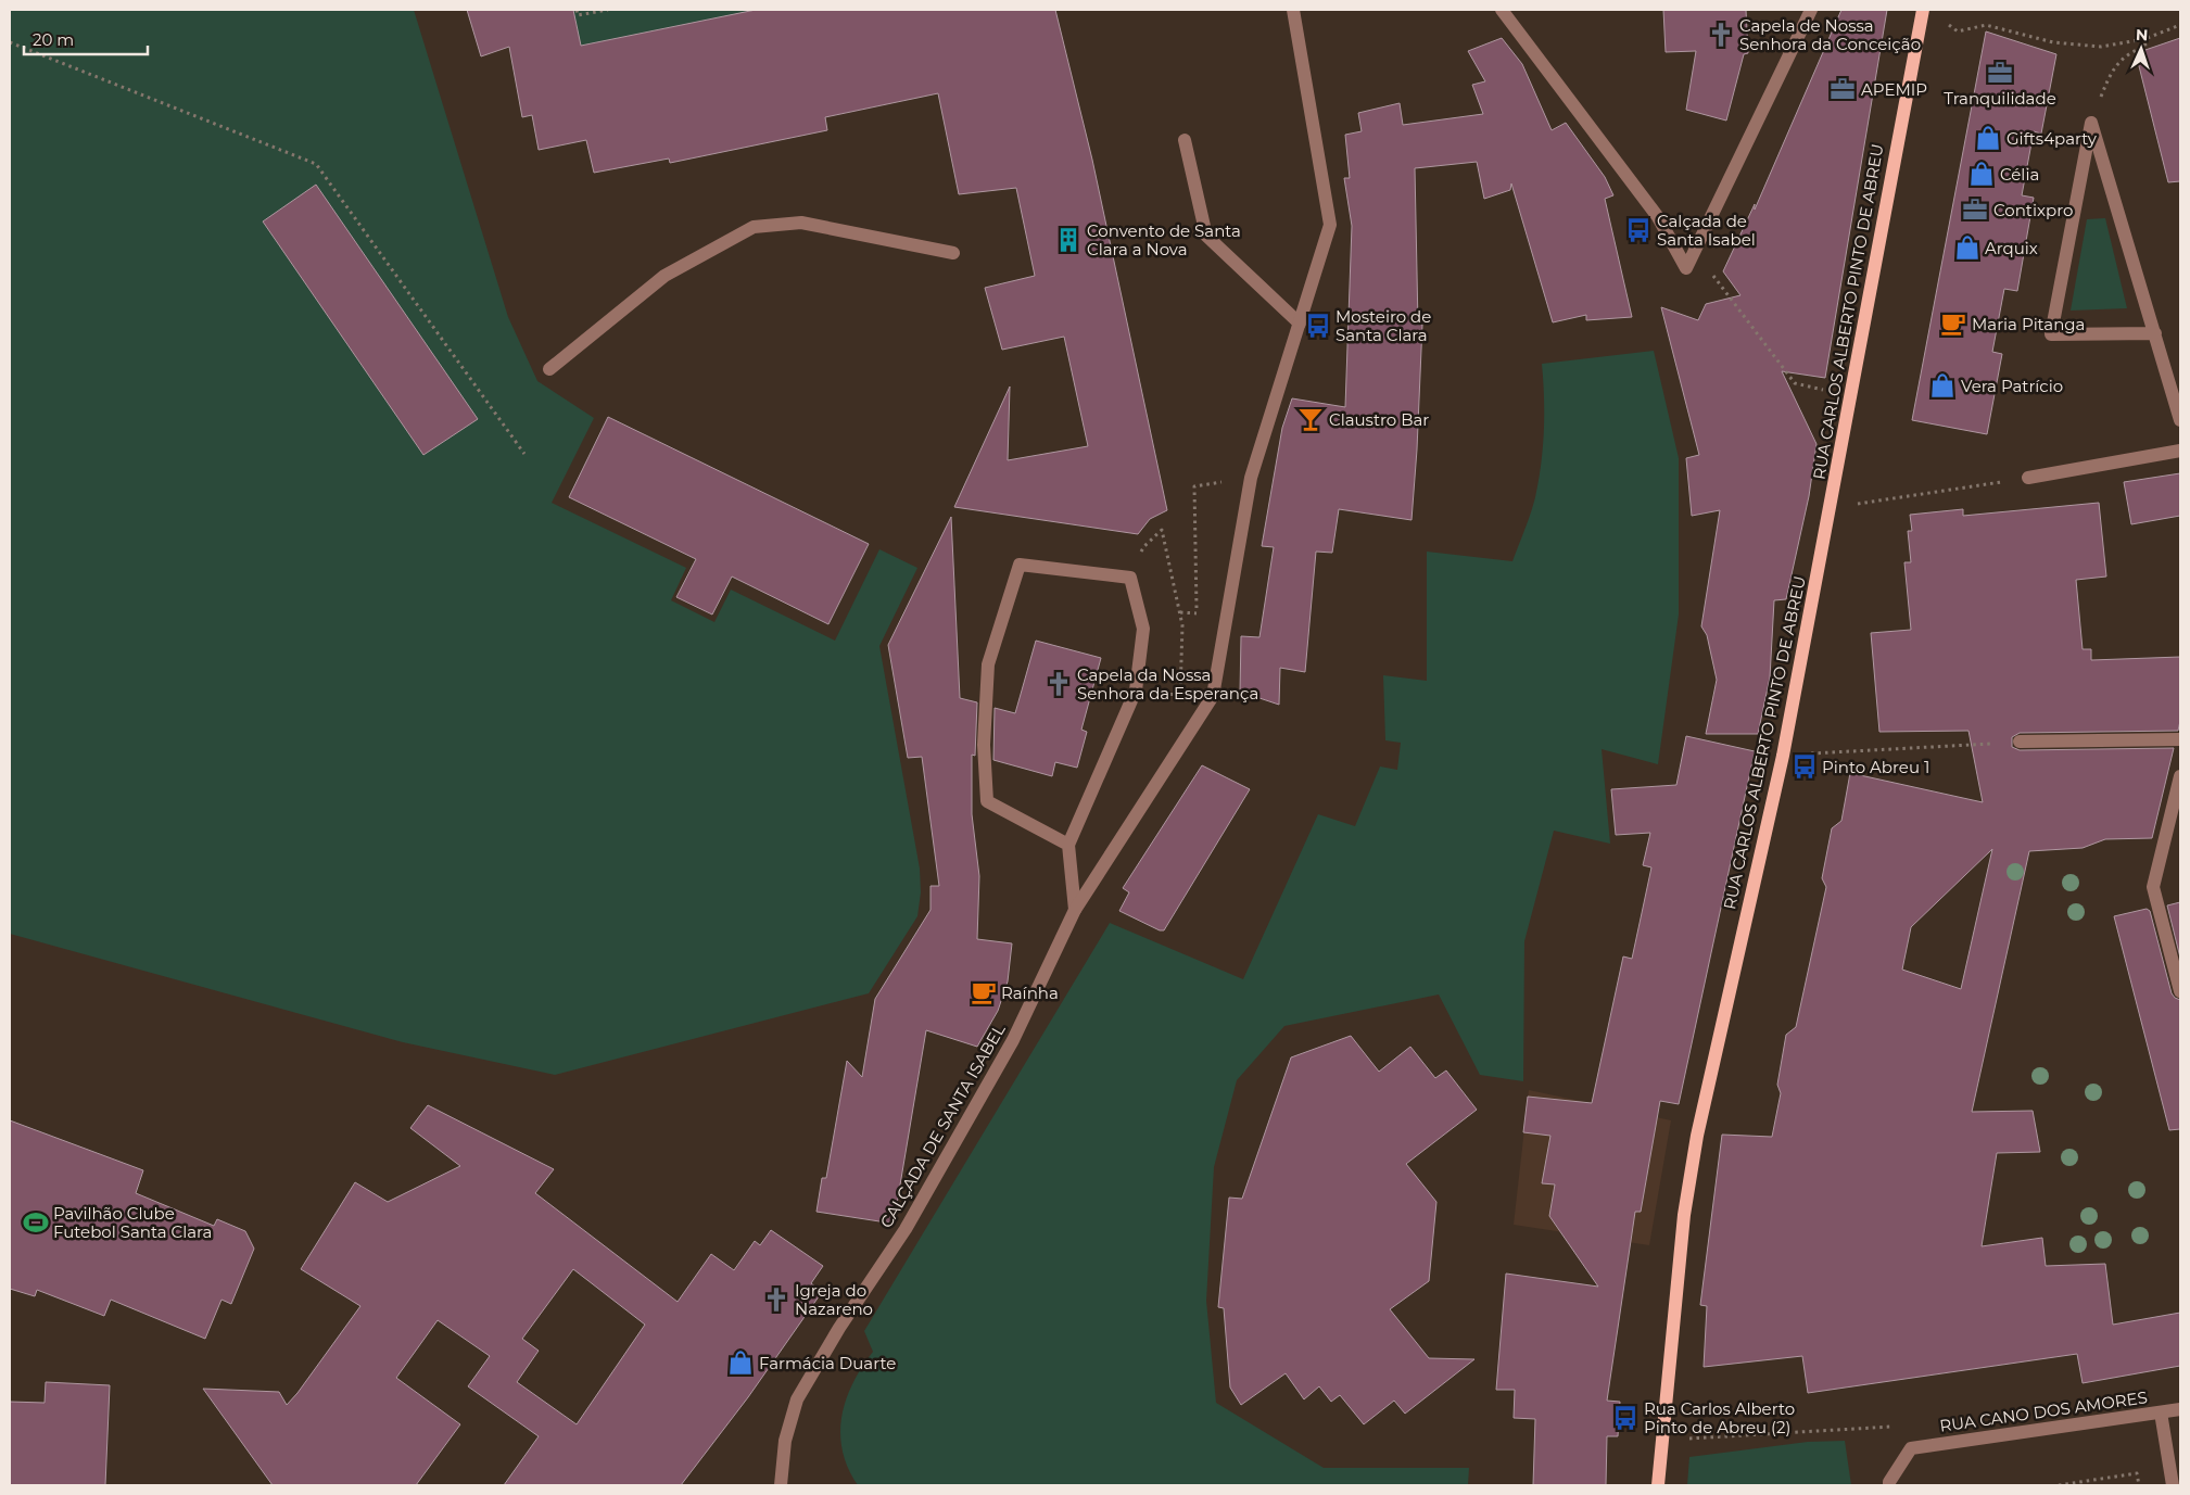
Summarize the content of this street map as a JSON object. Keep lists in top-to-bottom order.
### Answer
{
  "streets": {
    "main road": ["RUA CARLOS ALBERTO PINTO DE ABREU"],
    "street": ["CALÇADA DE SANTA ISABEL", "RUA CANO DOS AMORES"]
  },
  "places": {
    "church": ["Capela de Nossa Senhora da Conceição", "Capela da Nossa Senhora da Esperança", "Igreja do Nazareno"],
    "office": ["Tranquilidade", "APEMIP", "Contixpro"],
    "shop": [
      "Gifts4party",
      "Célia",
      "Arquix",
      "Vera Patrício",
      "Farmácia Duarte"
    ],
    "bus stop": [
      "Calçada de Santa Isabel",
      "Mosteiro de Santa Clara",
      "Pinto Abreu 1",
      "Rua Carlos Alberto Pinto de Abreu (2)"
    ],
    "building": ["Convento de Santa Clara a Nova"],
    "cafe": ["Maria Pitanga", "Raínha"],
    "bar": ["Claustro Bar"],
    "sports": ["Pavilhão Clube Futebol Santa Clara"]
  },
  "scale_bar": "20 m",
  "north": "top"
}
